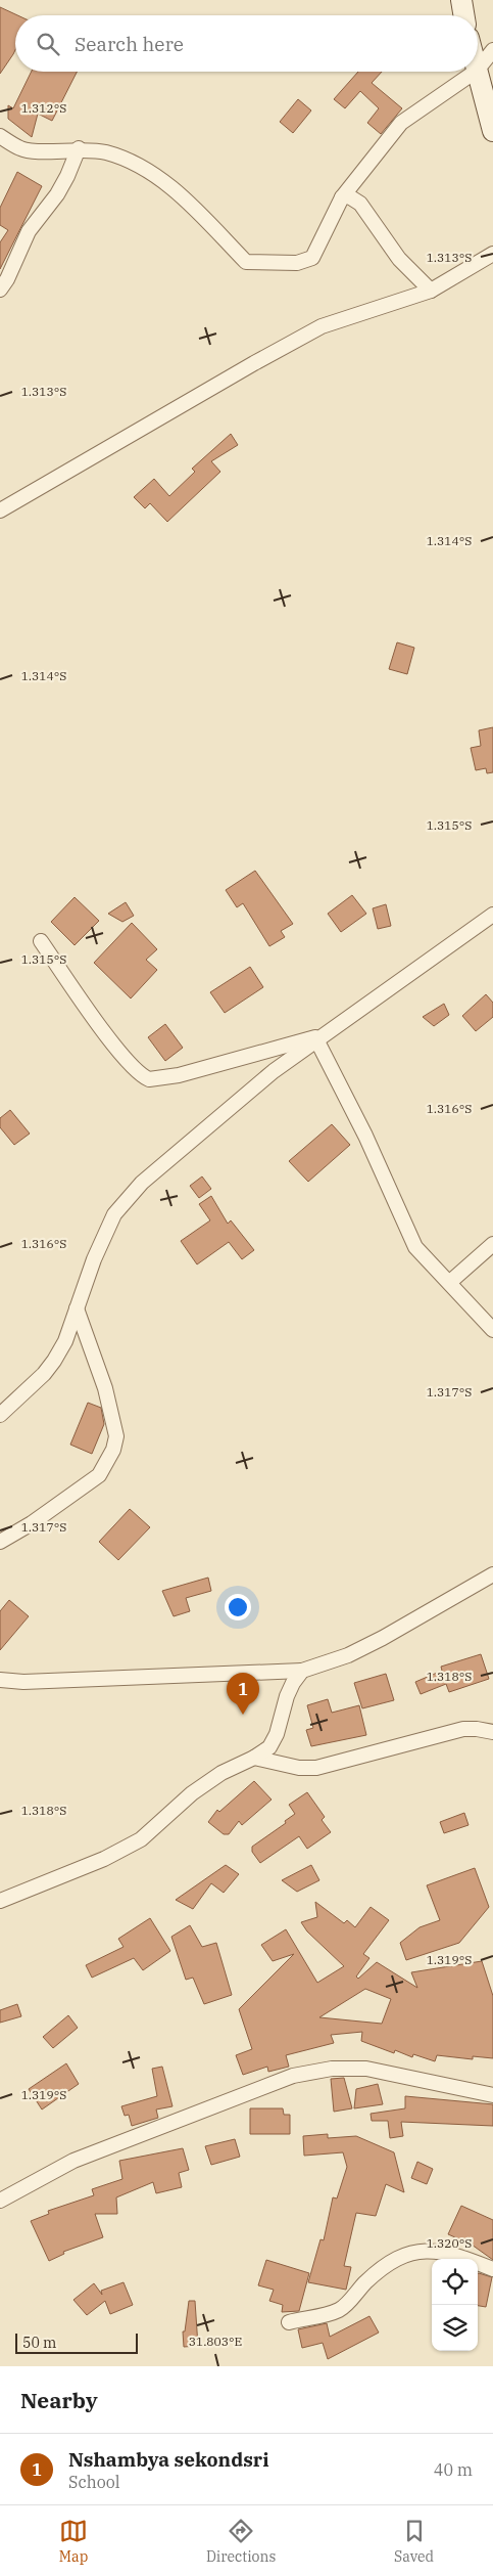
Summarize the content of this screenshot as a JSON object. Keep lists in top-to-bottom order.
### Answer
{
  "scale_bar": "50 m",
  "page": {
    "search": "Search here",
    "pins": "1",
    "scale": "50 m",
    "heading": "Nearby",
    "list": [
      {
        "mark": "1",
        "name": "Nshambya sekondsri",
        "note": "School",
        "value": "40 m"
      }
    ],
    "nav": ["Map", "Directions", "Saved"]
  },
  "coordinates": [
    "1.312°S",
    "1.313°S",
    "1.314°S",
    "1.315°S",
    "1.316°S",
    "1.317°S",
    "1.318°S",
    "1.319°S",
    "1.320°S",
    "31.803°E"
  ]
}
